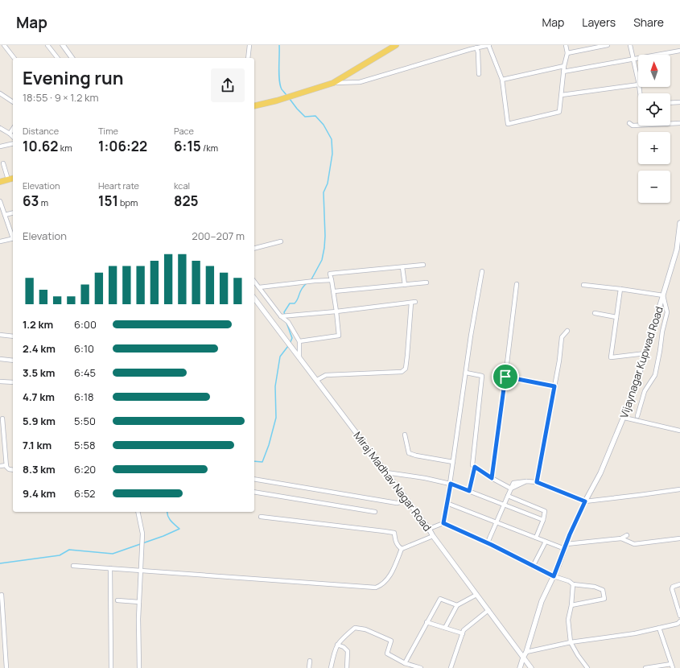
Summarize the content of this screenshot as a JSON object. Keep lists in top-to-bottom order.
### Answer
{
  "streets": {
    "street": ["Vijaynagar Kupwad Road", "Miraj Madhav Nagar Road"]
  },
  "crossings": [
    ["Vijaynagar Kupwad Road", "Miraj Madhav Nagar Road"]
  ],
  "north": "top",
  "page": {
    "header": "Map",
    "nav": ["Map", "Layers", "Share"],
    "map_buttons": ["+", "−"],
    "heading": ["Evening run", "18:55 · 9 × 1.2 km"],
    "stats": [
      ["Distance", "10.62 km"],
      ["Time", "1:06:22"],
      ["Pace", "6:15 /km"],
      ["Elevation", "63 m"],
      ["Heart rate", "151 bpm"],
      ["kcal", "825"]
    ],
    "chart": ["Elevation", "200–207 m"],
    "list": [
      {
        "name": "1.2 km",
        "note": "6:00"
      },
      {
        "name": "2.4 km",
        "note": "6:10"
      },
      {
        "name": "3.5 km",
        "note": "6:45"
      },
      {
        "name": "4.7 km",
        "note": "6:18"
      },
      {
        "name": "5.9 km",
        "note": "5:50"
      },
      {
        "name": "7.1 km",
        "note": "5:58"
      },
      {
        "name": "8.3 km",
        "note": "6:20"
      },
      {
        "name": "9.4 km",
        "note": "6:52"
      }
    ]
  }
}
